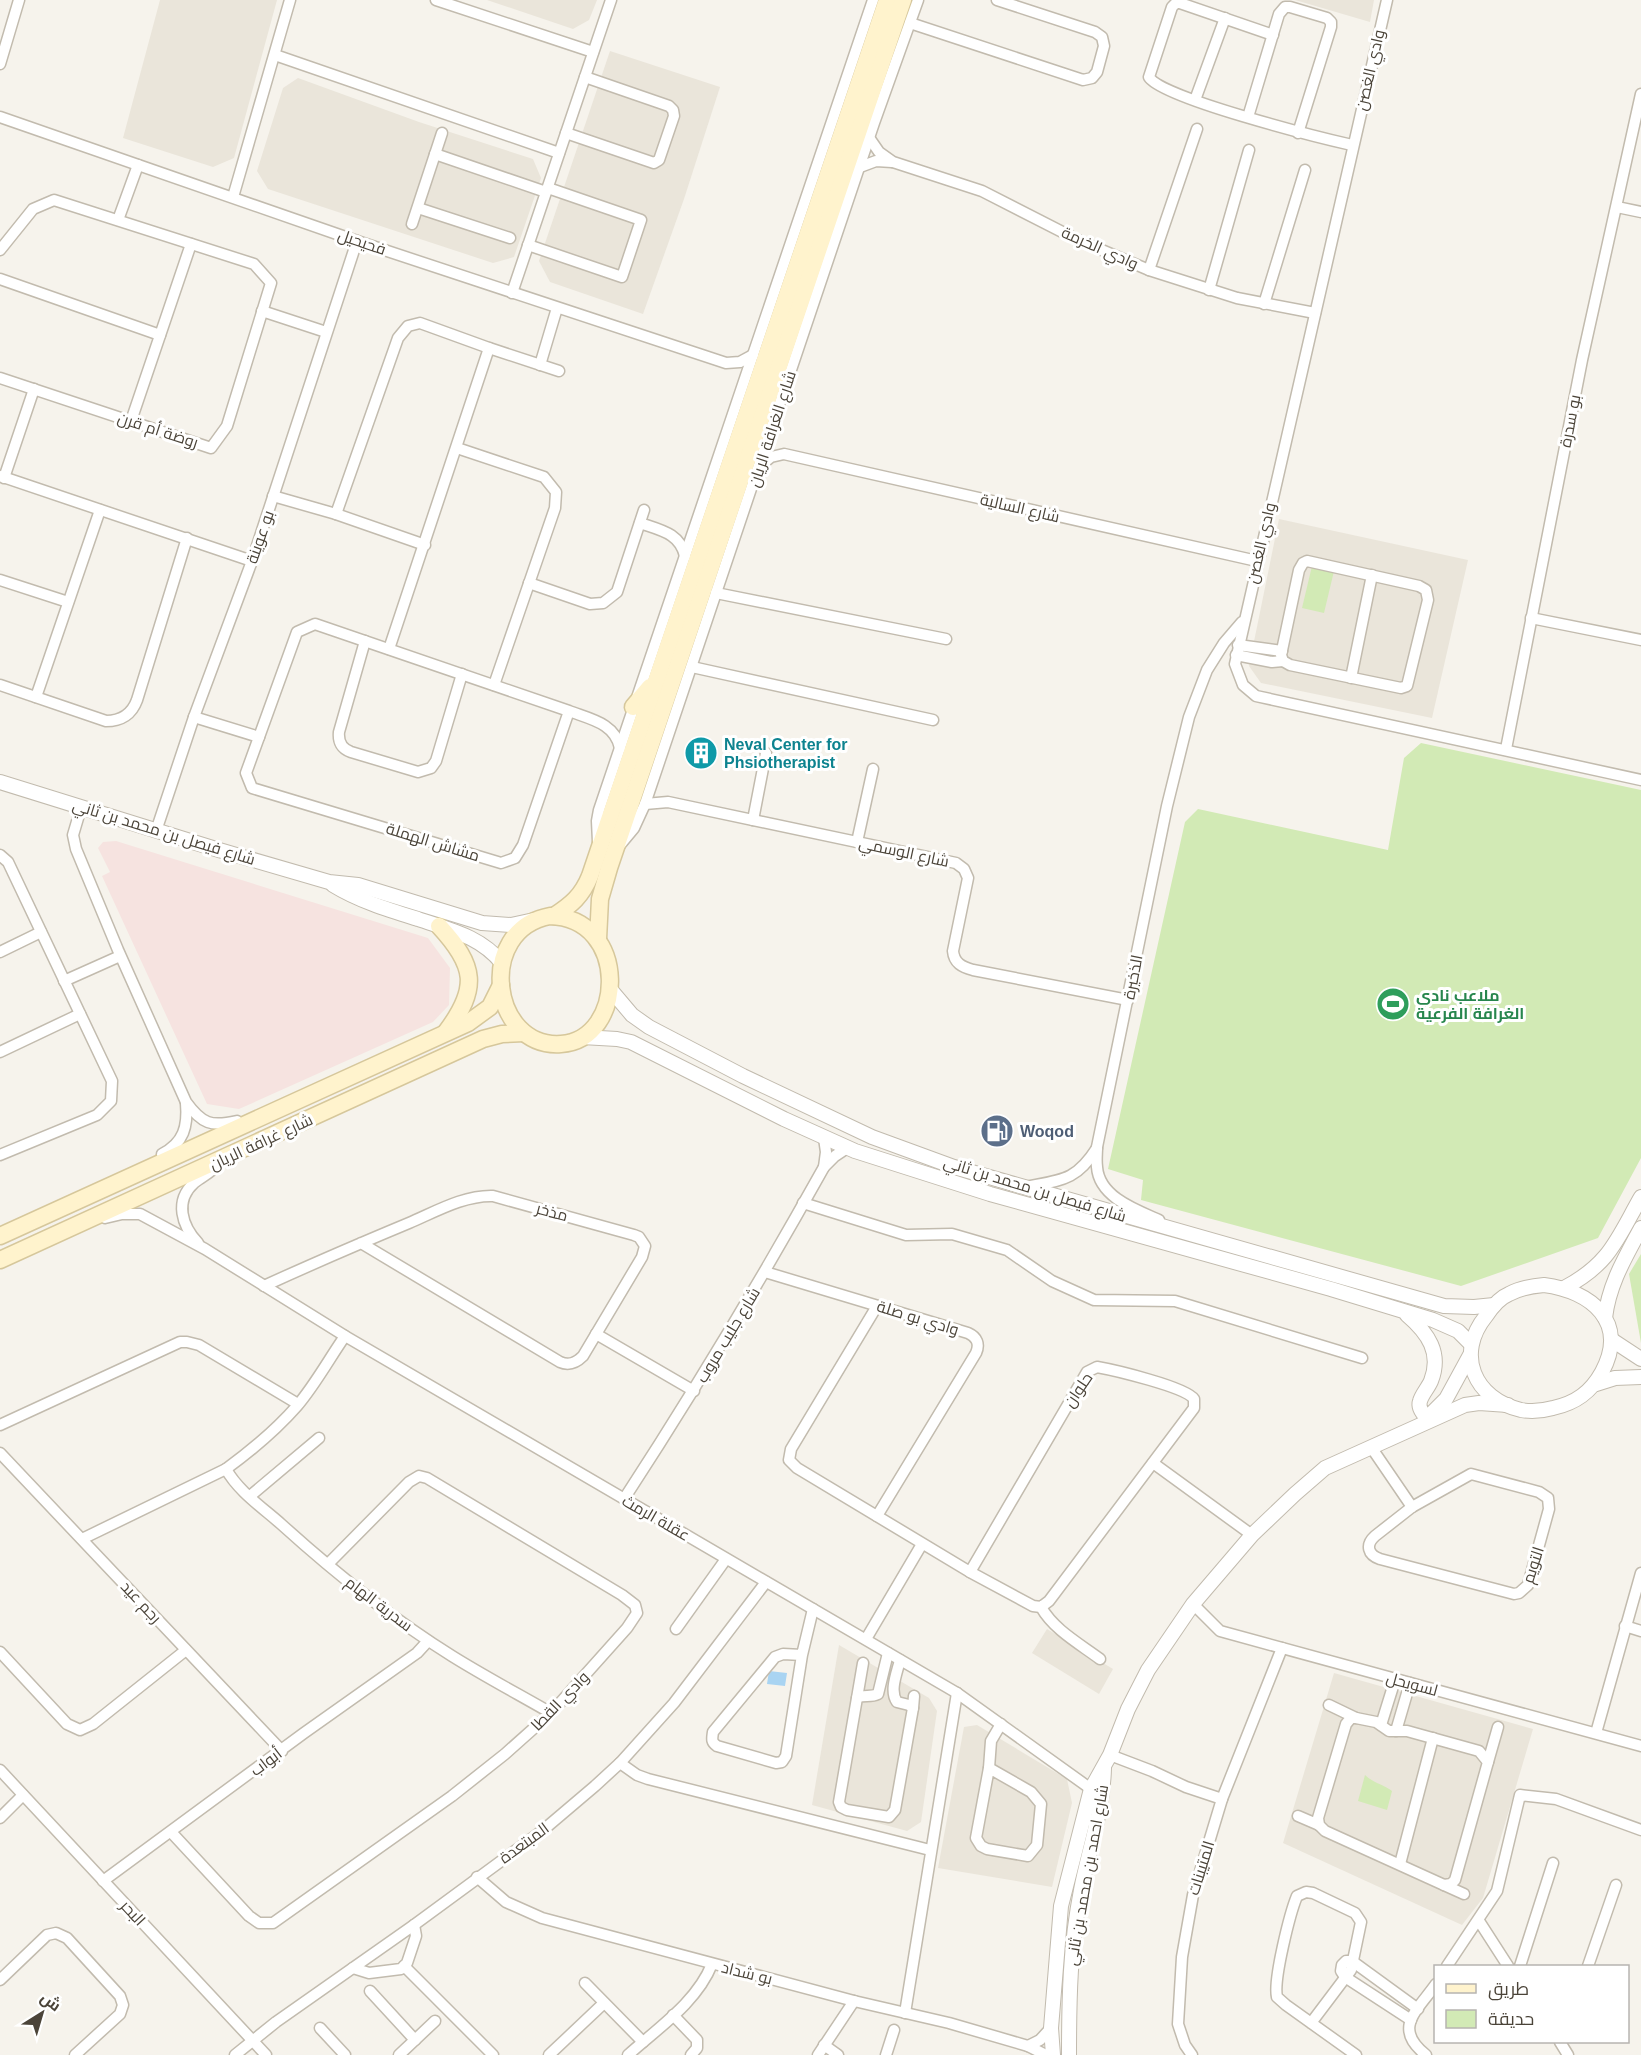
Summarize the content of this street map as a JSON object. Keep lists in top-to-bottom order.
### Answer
{
  "streets": {
    "main road": ["شارع الغرافة الريان", "شارع غرافة الريان"],
    "street": [
      "وادي الغصن",
      "فحيحيل",
      "وادي الخرمة",
      "بو سدرة",
      "روضة أم قرن",
      "شارع السالية",
      "بو عوينة",
      "شارع فيصل بن محمد بن ثاني",
      "مشاش الهملة",
      "شارع الوسمي",
      "الذخيرة",
      "مذخر",
      "وادي بو صلة",
      "شارع جليب مروب",
      "حلوان",
      "عقلة الرمث",
      "التويم",
      "رجم عيد",
      "سدرية الهام",
      "لسويحل",
      "وادي القطا",
      "أبواب",
      "المبتعدة",
      "المتيبنات",
      "شارع احمد بن محمد بن ثاني",
      "البحر",
      "بو شداد"
    ]
  },
  "crossings": [
    ["وادي الغصن", "وادي الخرمة"],
    ["وادي الغصن", "بو سدرة"],
    ["وادي الغصن", "شارع السالية"],
    ["وادي الغصن", "الذخيرة"],
    ["فحيحيل", "بو عوينة"],
    ["وادي الخرمة", "شارع الغرافة الريان"],
    ["شارع الغرافة الريان", "شارع فيصل بن محمد بن ثاني"],
    ["شارع الغرافة الريان", "شارع الوسمي"],
    ["شارع الغرافة الريان", "شارع غرافة الريان"],
    ["بو عوينة", "شارع فيصل بن محمد بن ثاني"],
    ["شارع فيصل بن محمد بن ثاني", "الذخيرة"],
    ["شارع فيصل بن محمد بن ثاني", "شارع غرافة الريان"],
    ["شارع فيصل بن محمد بن ثاني", "شارع جليب مروب"],
    ["شارع فيصل بن محمد بن ثاني", "شارع احمد بن محمد بن ثاني"],
    ["شارع الوسمي", "الذخيرة"],
    ["شارع غرافة الريان", "عقلة الرمث"],
    ["مذخر", "عقلة الرمث"],
    ["وادي بو صلة", "شارع جليب مروب"],
    ["شارع جليب مروب", "عقلة الرمث"],
    ["عقلة الرمث", "المبتعدة"],
    ["عقلة الرمث", "شارع احمد بن محمد بن ثاني"],
    ["رجم عيد", "أبواب"],
    ["سدرية الهام", "وادي القطا"],
    ["سدرية الهام", "أبواب"],
    ["لسويحل", "المتيبنات"],
    ["لسويحل", "شارع احمد بن محمد بن ثاني"],
    ["وادي القطا", "أبواب"],
    ["أبواب", "البحر"],
    ["المبتعدة", "البحر"],
    ["المبتعدة", "بو شداد"]
  ],
  "places": {
    "building": ["Neval Center for Phsiotherapist"],
    "sports": ["ملاعب نادي الغرافة الفرعية"],
    "fuel station": ["Woqod"]
  },
  "legend": ["طريق", "حديقة"],
  "north": "top right"
}
